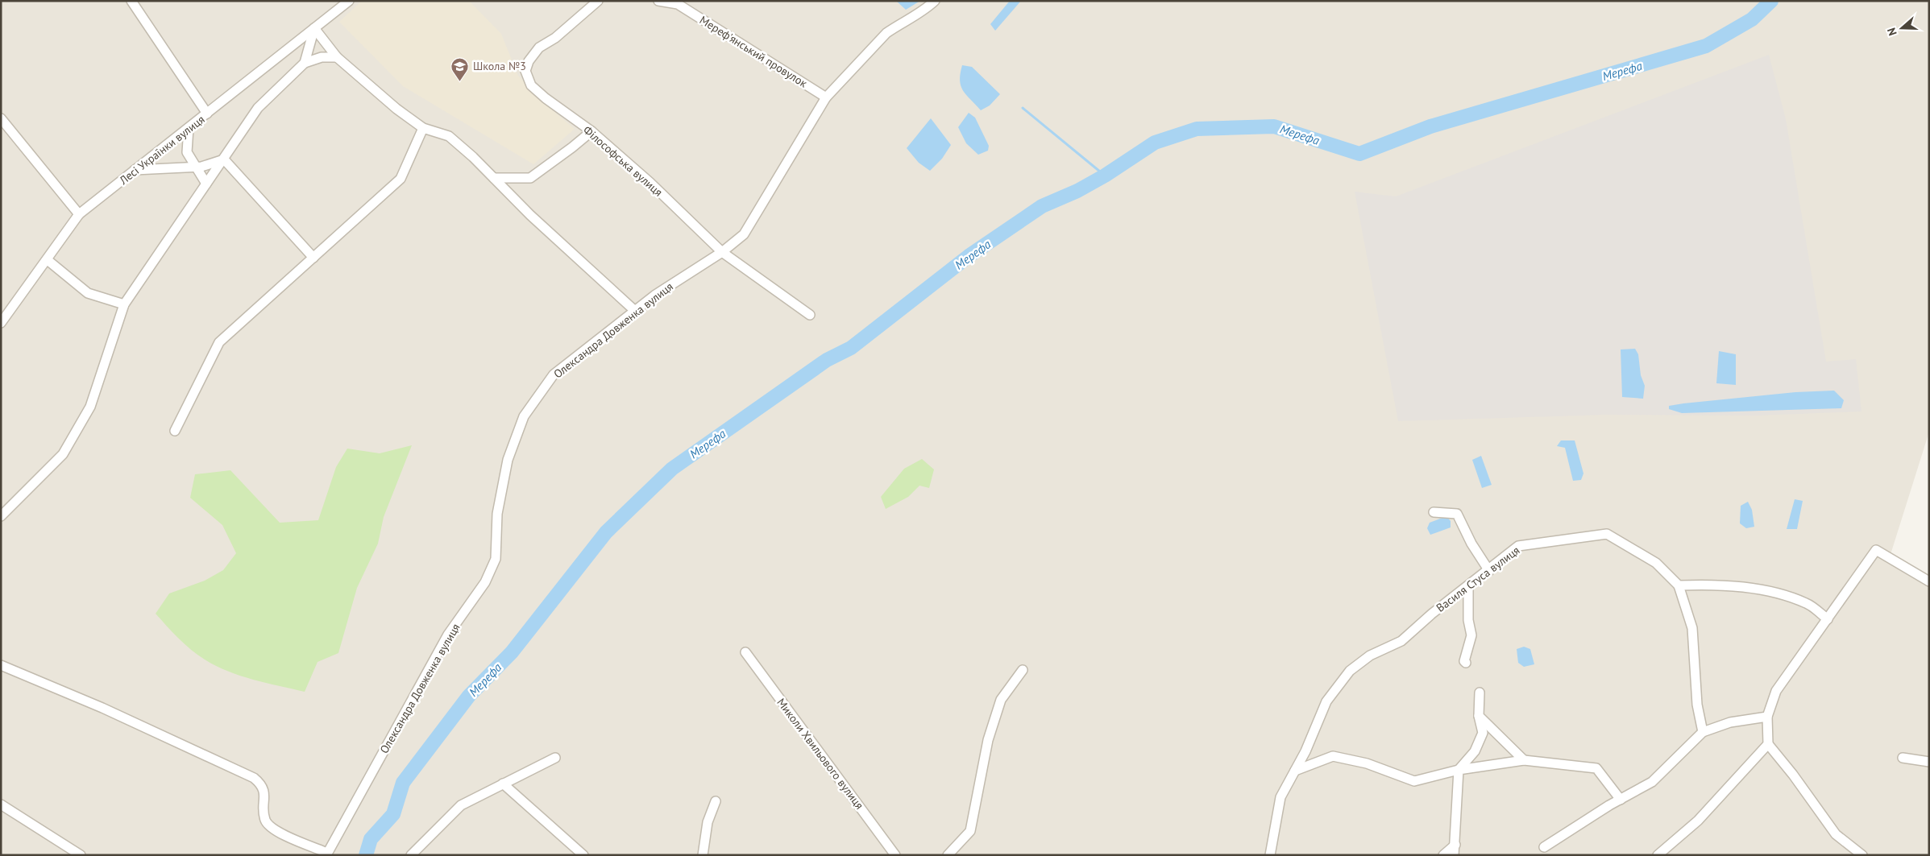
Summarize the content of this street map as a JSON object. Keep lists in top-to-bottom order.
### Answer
{
  "streets": {
    "street": [
      "Мереф'янський провулок",
      "Лесі Українки вулиця",
      "Філософська вулиця",
      "Олександра Довженка вулиця",
      "Василя Стуса вулиця",
      "Миколи Хвильового вулиця"
    ]
  },
  "crossings": [
    ["Мереф'янський провулок", "Олександра Довженка вулиця"],
    ["Філософська вулиця", "Олександра Довженка вулиця"]
  ],
  "water": ["Мерефа"],
  "places": {
    "school or university": ["Школа №3"]
  },
  "north": "left"
}
